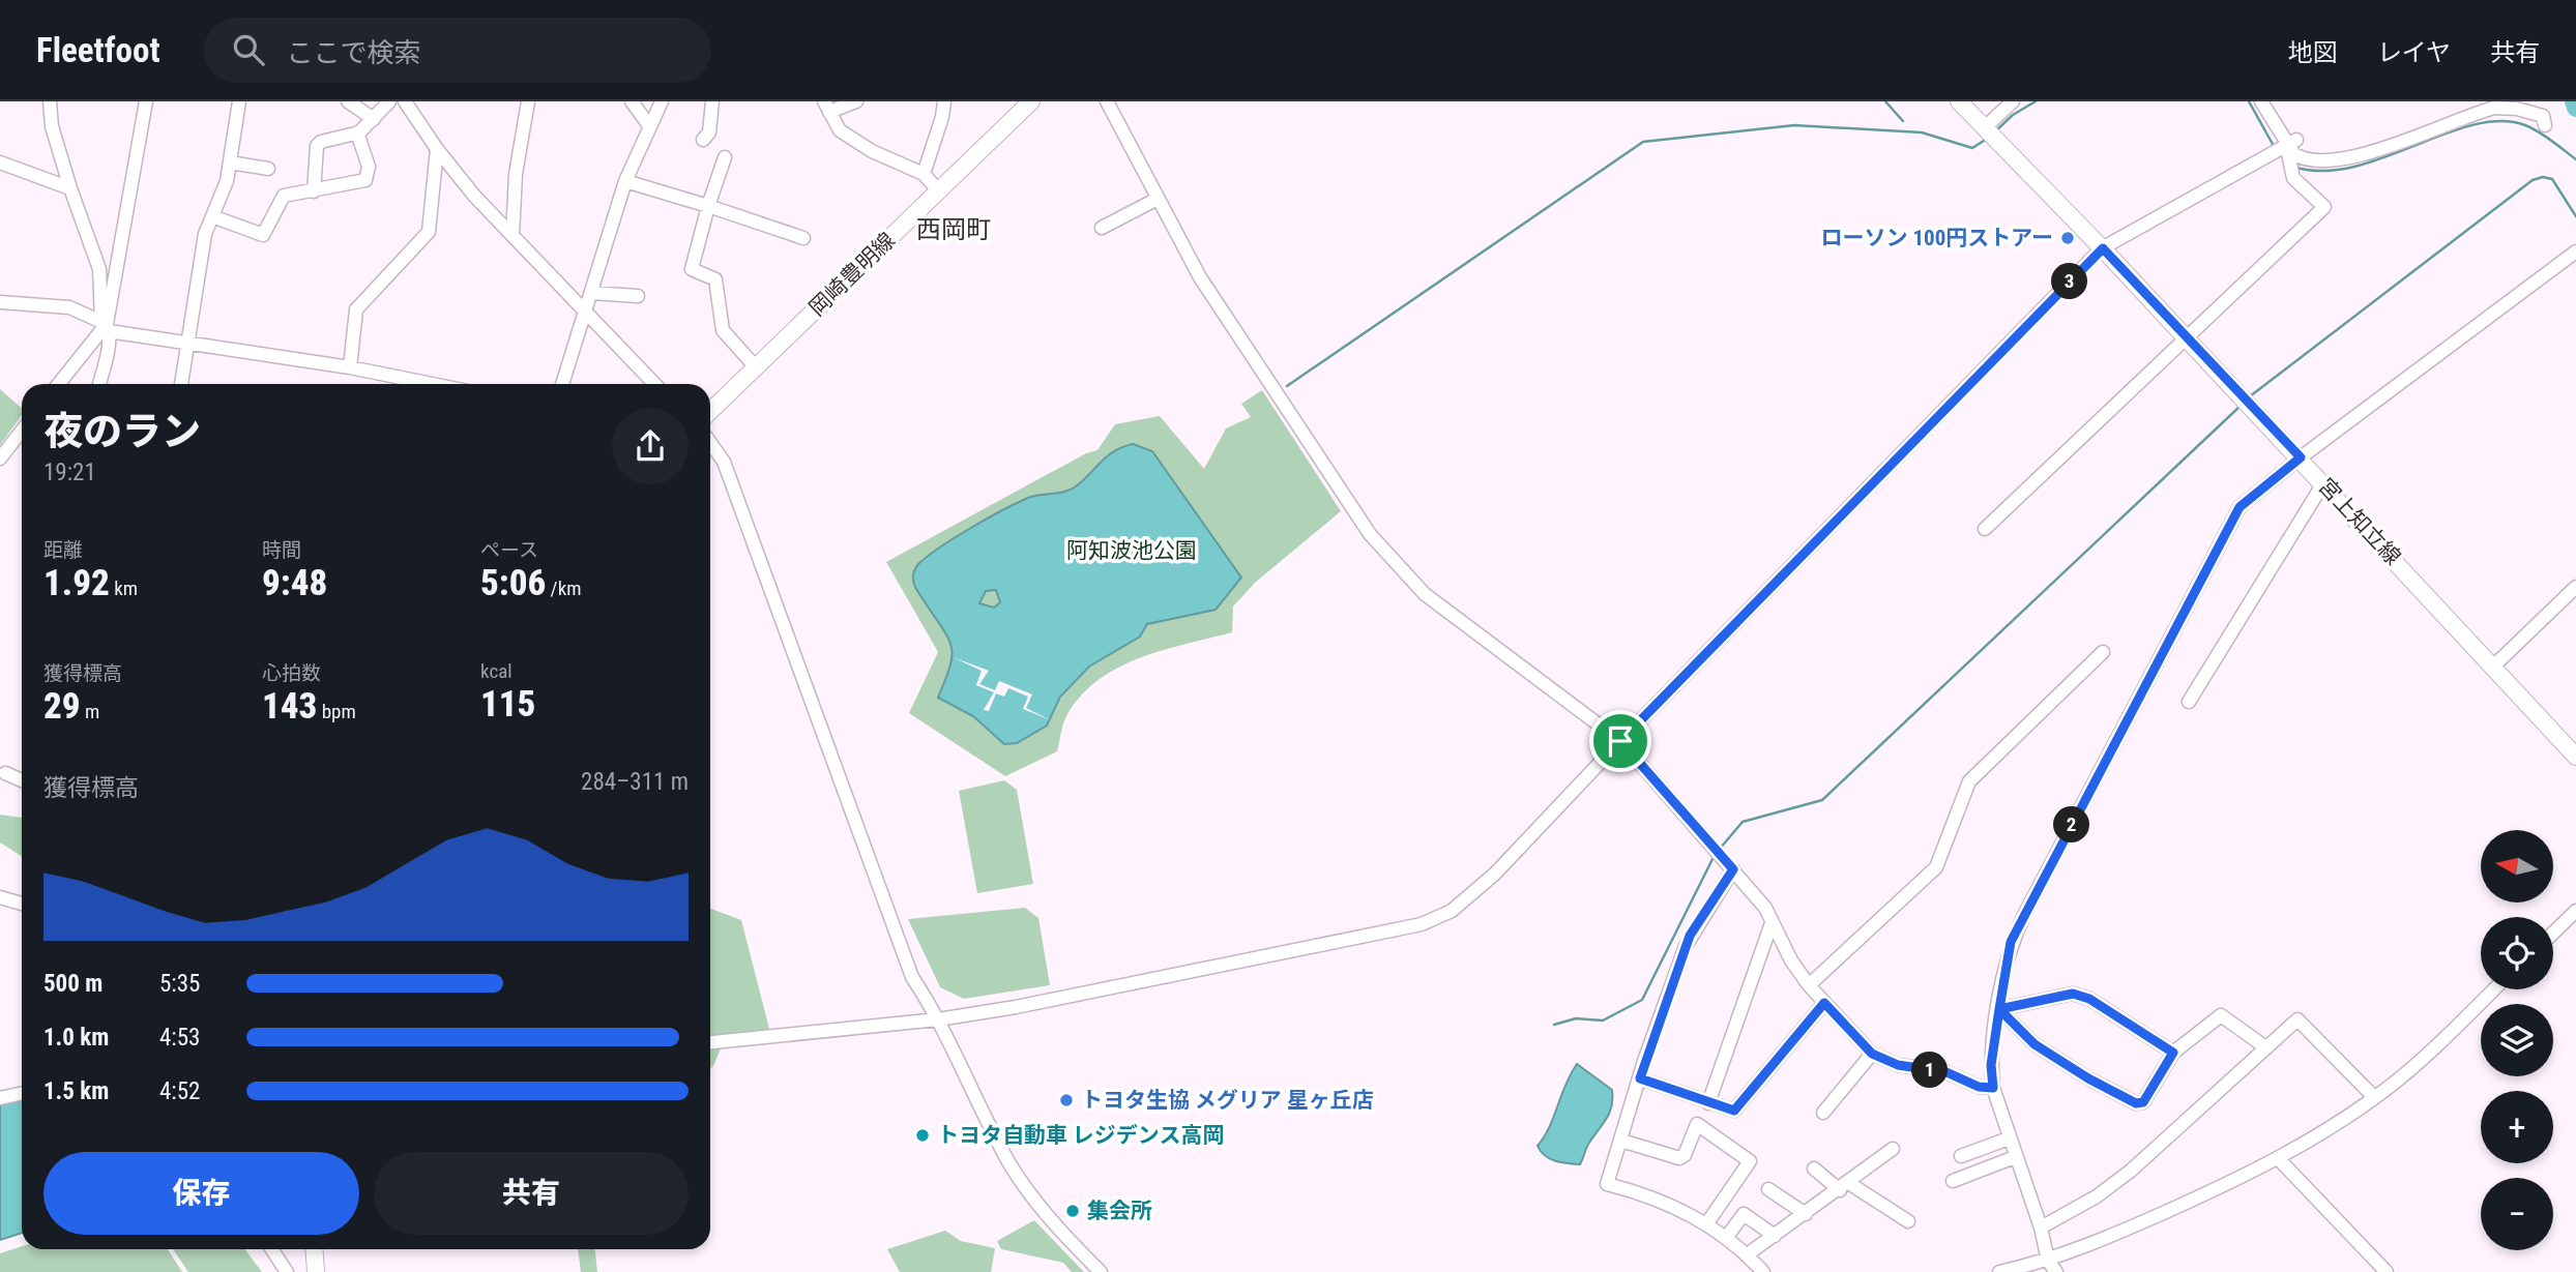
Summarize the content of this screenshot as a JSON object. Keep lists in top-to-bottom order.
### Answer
{
  "streets": {
    "main road": ["岡崎豊明線", "宮上知立線"]
  },
  "districts": ["西岡町"],
  "parks": ["阿知波池公園"],
  "places": [
    "ローソン 100円ストアー",
    "トヨタ生協 メグリア 星ヶ丘店",
    "トヨタ自動車 レジデンス高岡",
    "集会所"
  ],
  "north": "left",
  "page": {
    "header": "Fleetfoot",
    "search": "ここで検索",
    "nav": ["地図", "レイヤ", "共有"],
    "pins": ["3", "2", "1"],
    "heading": ["夜のラン", "19:21"],
    "stats": [
      ["距離", "1.92 km"],
      ["時間", "9:48"],
      ["ペース", "5:06 /km"],
      ["獲得標高", "29 m"],
      ["心拍数", "143 bpm"],
      ["kcal", "115"]
    ],
    "chart": ["獲得標高", "284–311 m"],
    "map_buttons": ["+", "−"],
    "list": [
      {
        "name": "500 m",
        "note": "5:35"
      },
      {
        "name": "1.0 km",
        "note": "4:53"
      },
      {
        "name": "1.5 km",
        "note": "4:52"
      }
    ],
    "buttons": ["保存", "共有"]
  }
}
